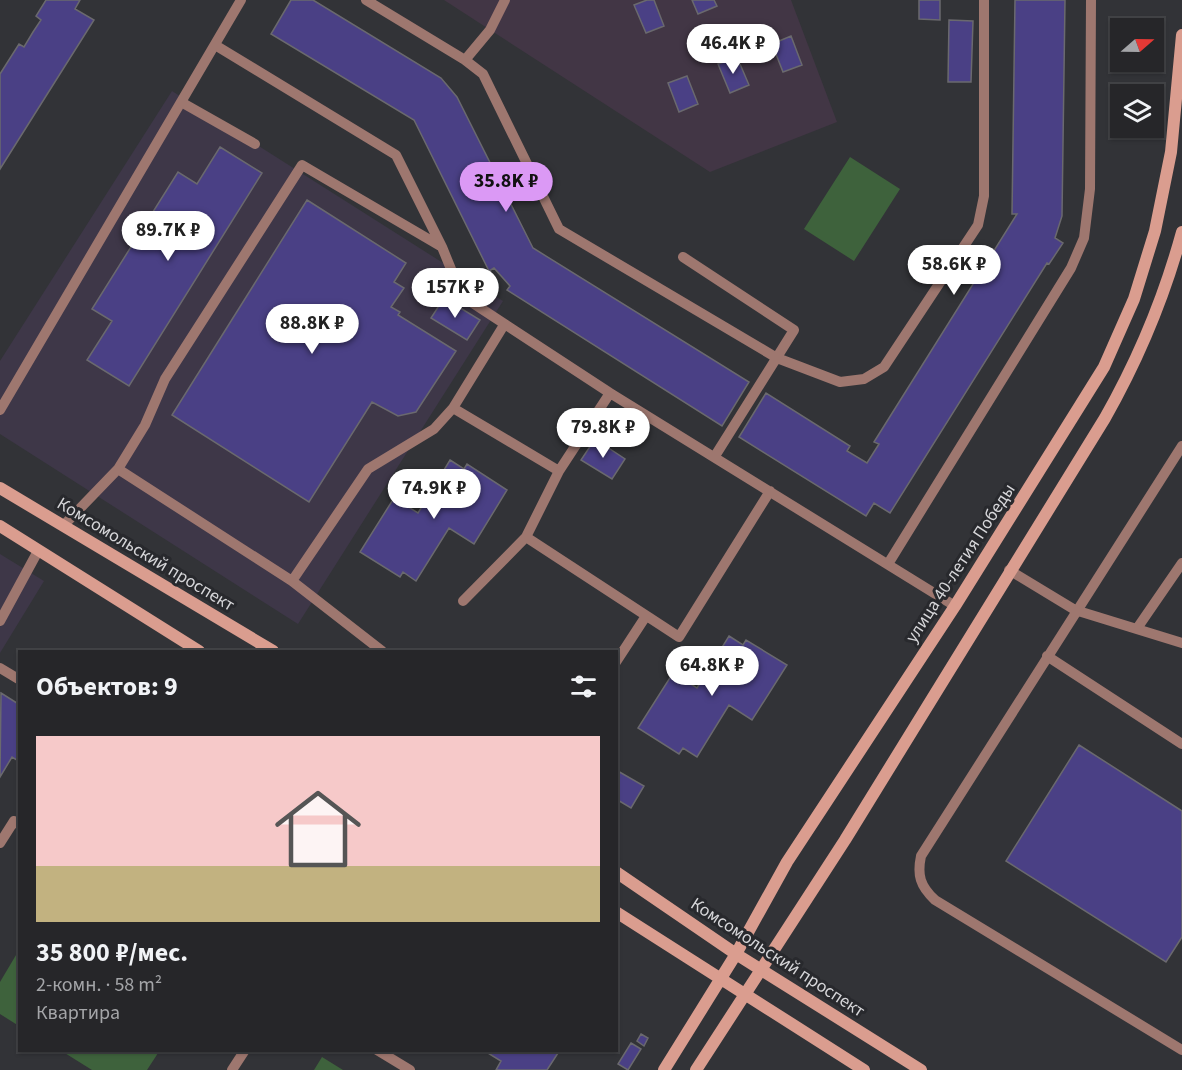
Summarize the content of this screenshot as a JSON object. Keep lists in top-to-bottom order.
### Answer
{
  "streets": {
    "street": ["Комсомольский проспект", "улица 40-летия Победы"]
  },
  "crossings": [
    ["Комсомольский проспект", "улица 40-летия Победы"]
  ],
  "north": "right",
  "page": {
    "price": [
      "46.4K ₽",
      "35.8K ₽",
      "89.7K ₽",
      "58.6K ₽",
      "157K ₽",
      "88.8K ₽",
      "79.8K ₽",
      "74.9K ₽",
      "64.8K ₽"
    ],
    "heading": "Объектов: 9",
    "list": [
      {
        "name": "35 800 ₽/мес.",
        "note": "2-комн. · 58 m² · Квартира"
      }
    ]
  }
}
